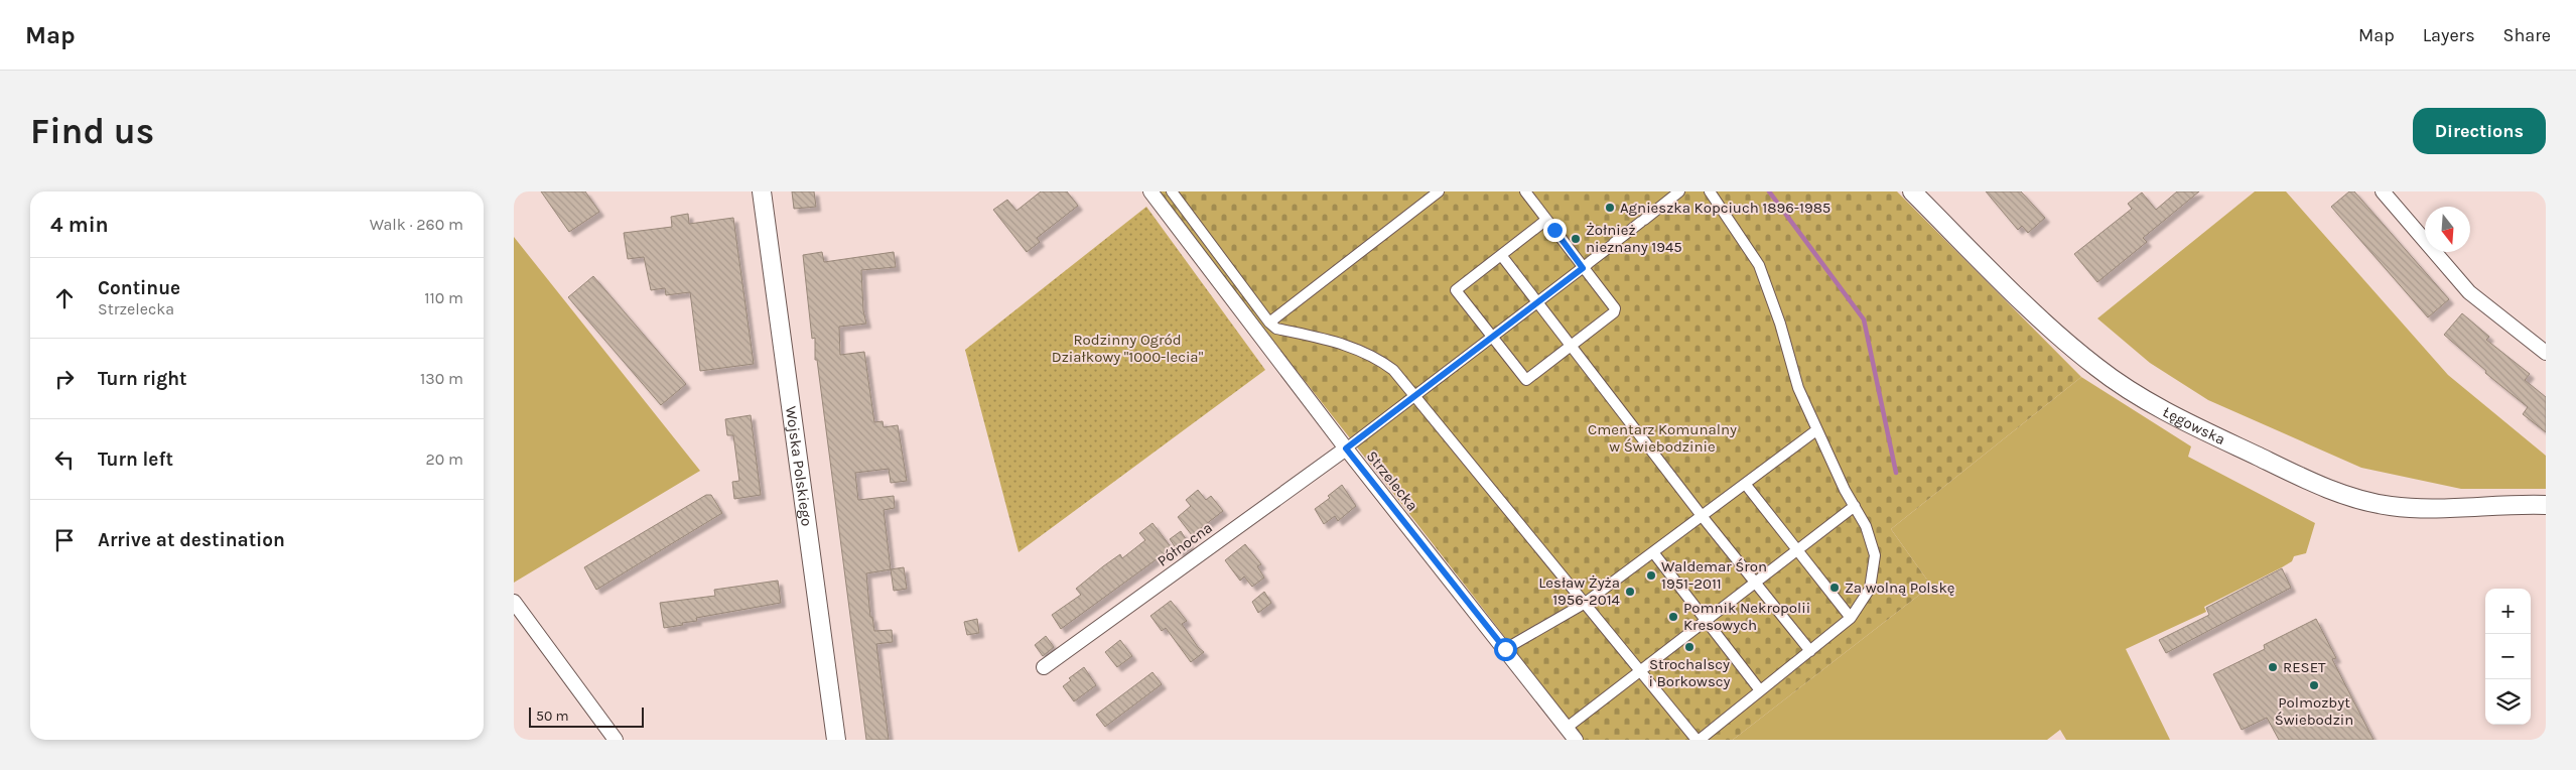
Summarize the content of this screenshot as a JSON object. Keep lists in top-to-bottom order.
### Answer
{
  "streets": {
    "street": [
      "Łęgowska",
      "Wojska Polskiego",
      "Strzelecka",
      "Północna"
    ]
  },
  "crossings": [
    ["Strzelecka", "Północna"]
  ],
  "parks": ["Rodzinny Ogród Działkowy \"1000-lecia\"", "Cmentarz Komunalny w Świebodzinie"],
  "places": [
    "Agnieszka Kopciuch 1896-1985",
    "Żołnież nieznany 1945",
    "Waldemar Śron 1951-2011",
    "Za wolną Polskę",
    "Lesław Żyża 1956-2014",
    "Pomnik Nekropolii Kresowych",
    "Strochalscy i Borkowscy",
    "RESET",
    "Polmozbyt Świebodzin"
  ],
  "scale_bar": "50 m",
  "north": "bottom",
  "page": {
    "header": "Map",
    "nav": ["Map", "Layers", "Share"],
    "buttons": "Directions",
    "title": "Find us",
    "heading": ["4 min", "Walk · 260 m"],
    "list": [
      ["Continue", "Strzelecka", "110 m"],
      ["Turn right", "130 m"],
      ["Turn left", "20 m"],
      "Arrive at destination"
    ],
    "map_buttons": ["+", "−"],
    "scale": "50 m"
  }
}
